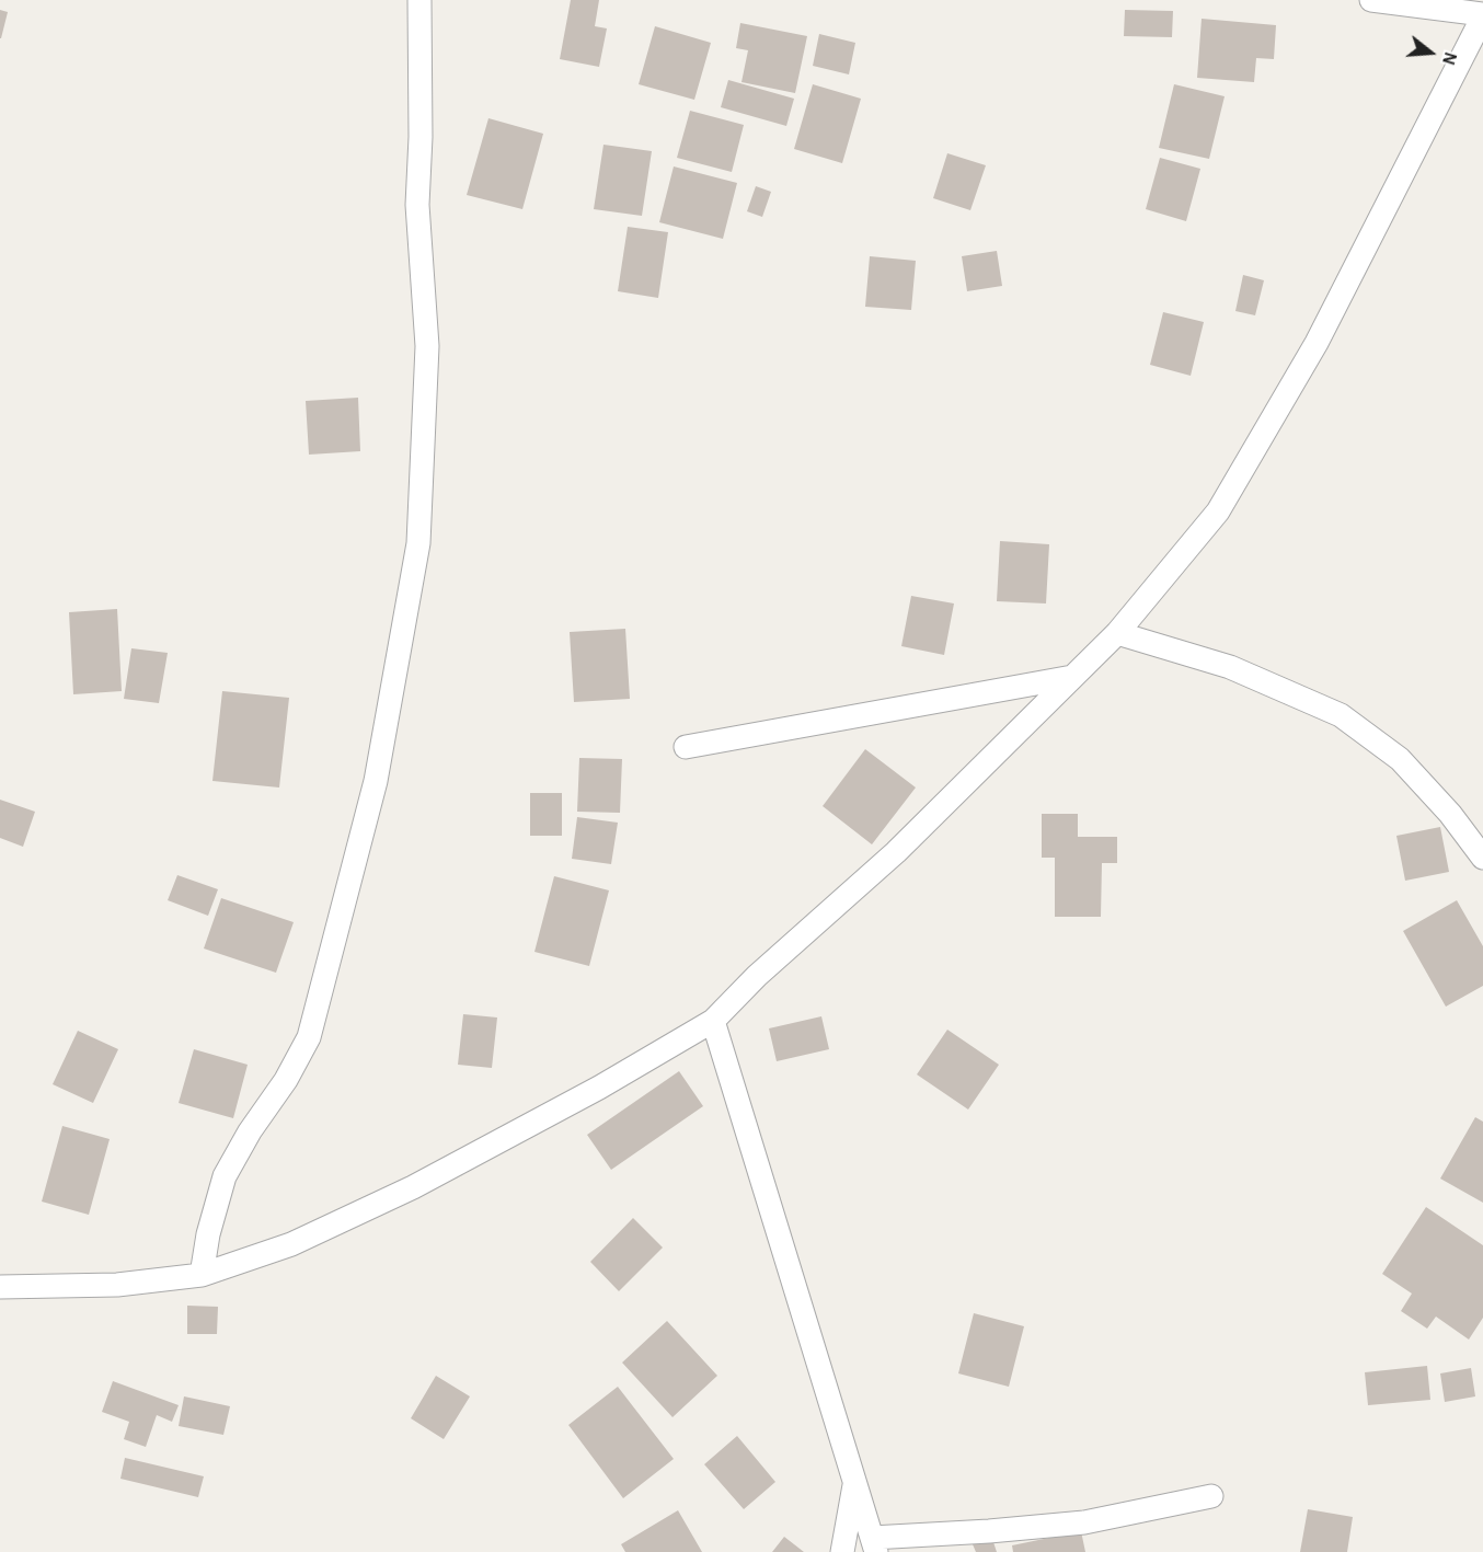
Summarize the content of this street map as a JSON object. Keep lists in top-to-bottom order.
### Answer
{
  "north": "right"
}
